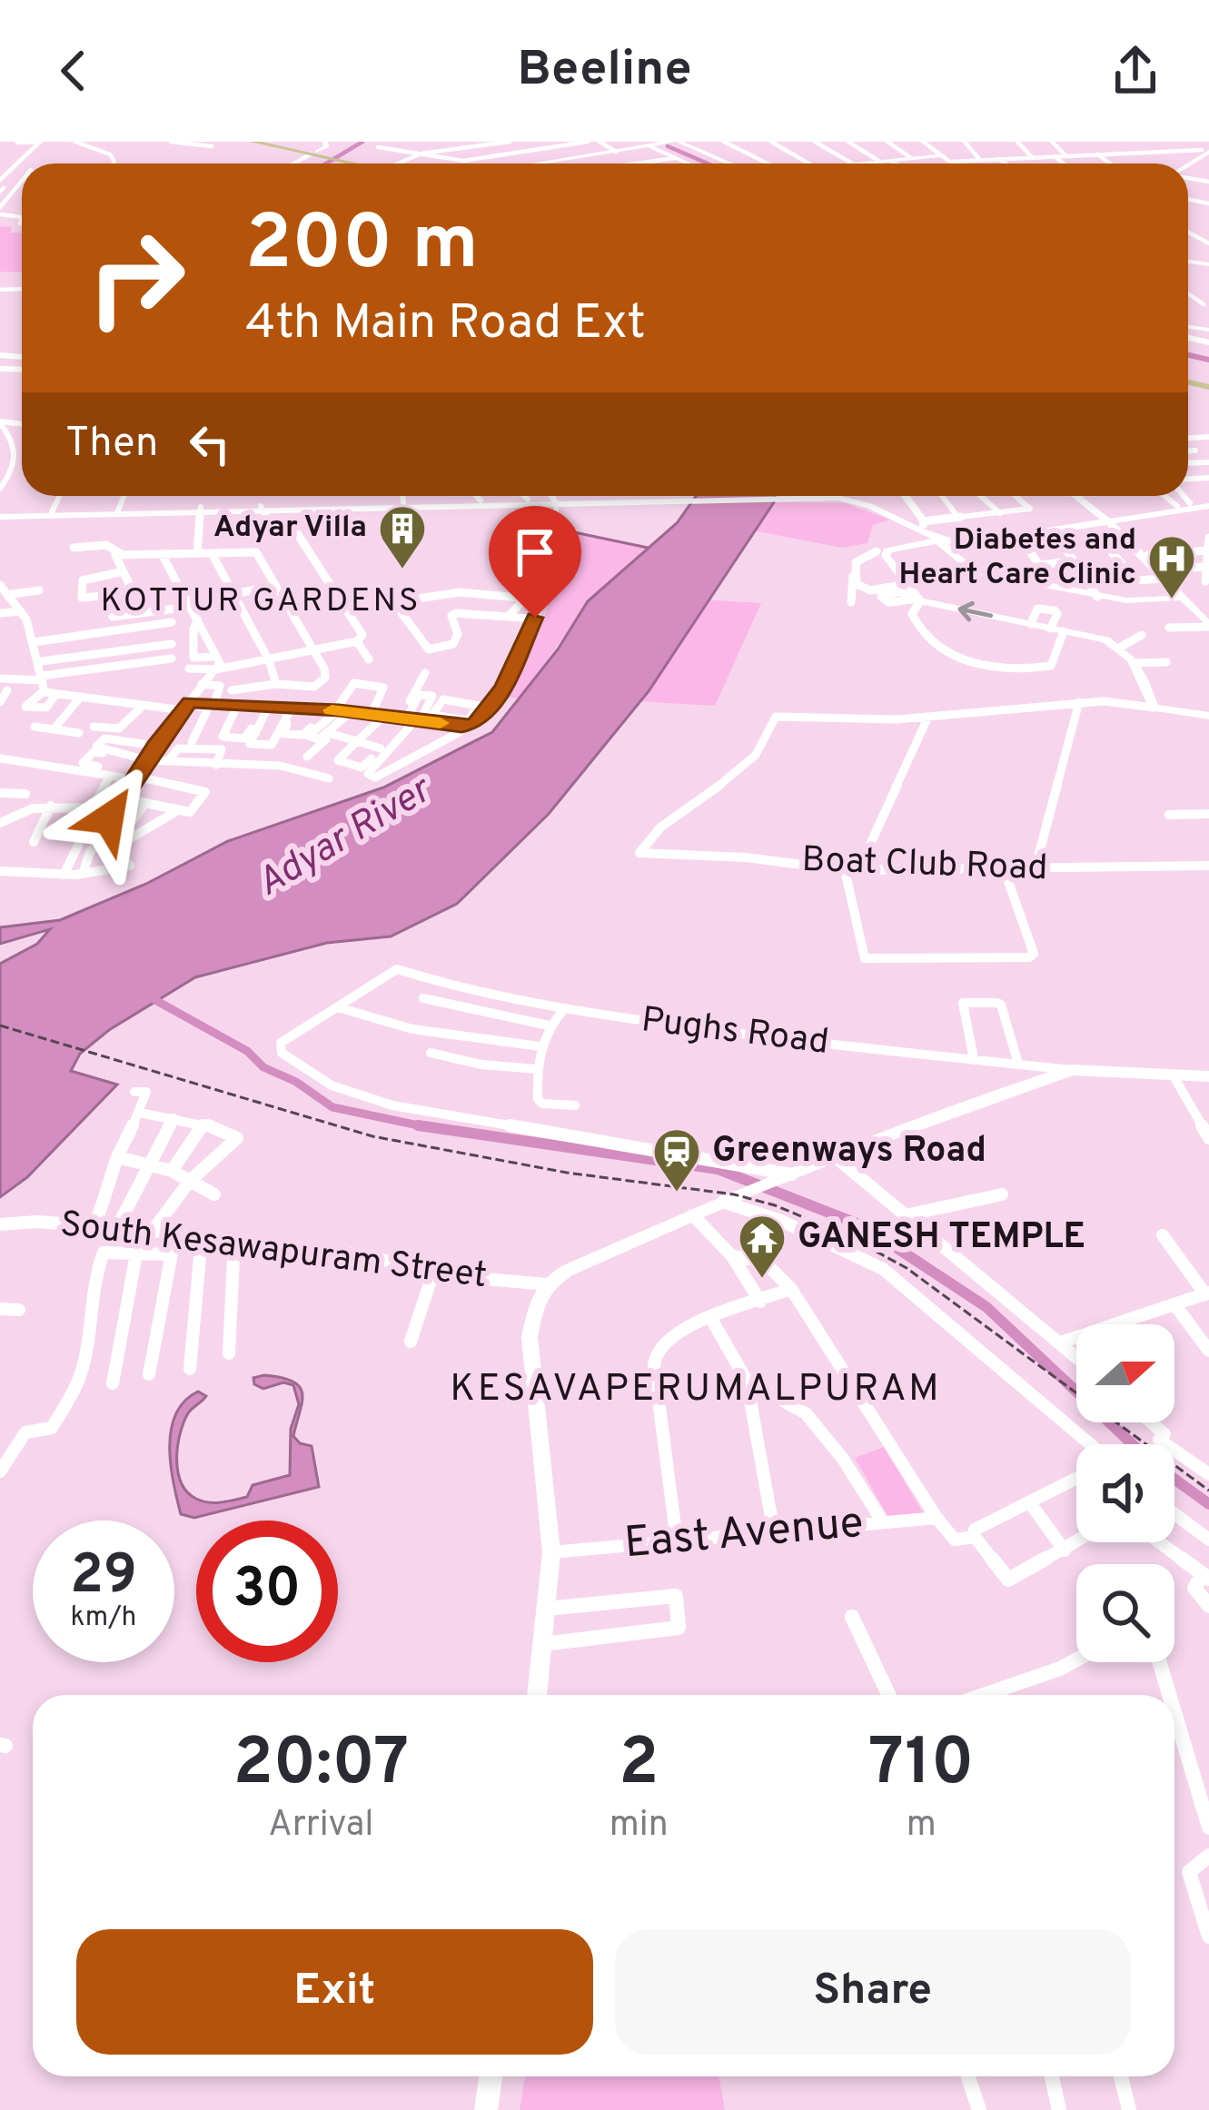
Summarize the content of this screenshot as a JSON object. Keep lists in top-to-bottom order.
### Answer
{
  "streets": {
    "street": [
      "Boat Club Road",
      "Pughs Road",
      "South Kesawapuram Street",
      "East Avenue"
    ]
  },
  "districts": ["KOTTUR GARDENS", "KESAVAPERUMALPURAM"],
  "water": ["Adyar River"],
  "places": {
    "building": ["Adyar Villa"],
    "hospital": ["Diabetes and Heart Care Clinic"],
    "station": ["Greenways Road"],
    "temple": ["GANESH TEMPLE"]
  },
  "north": "right",
  "page": {
    "header": "Beeline",
    "turn": ["200 m", "4th Main Road Ext"],
    "then": "Then",
    "speed": "29 km/h",
    "limit": "30",
    "eta": [
      "20:07",
      "Arrival",
      "2",
      "min",
      "710",
      "m"
    ],
    "buttons": ["Exit", "Share"]
  }
}
